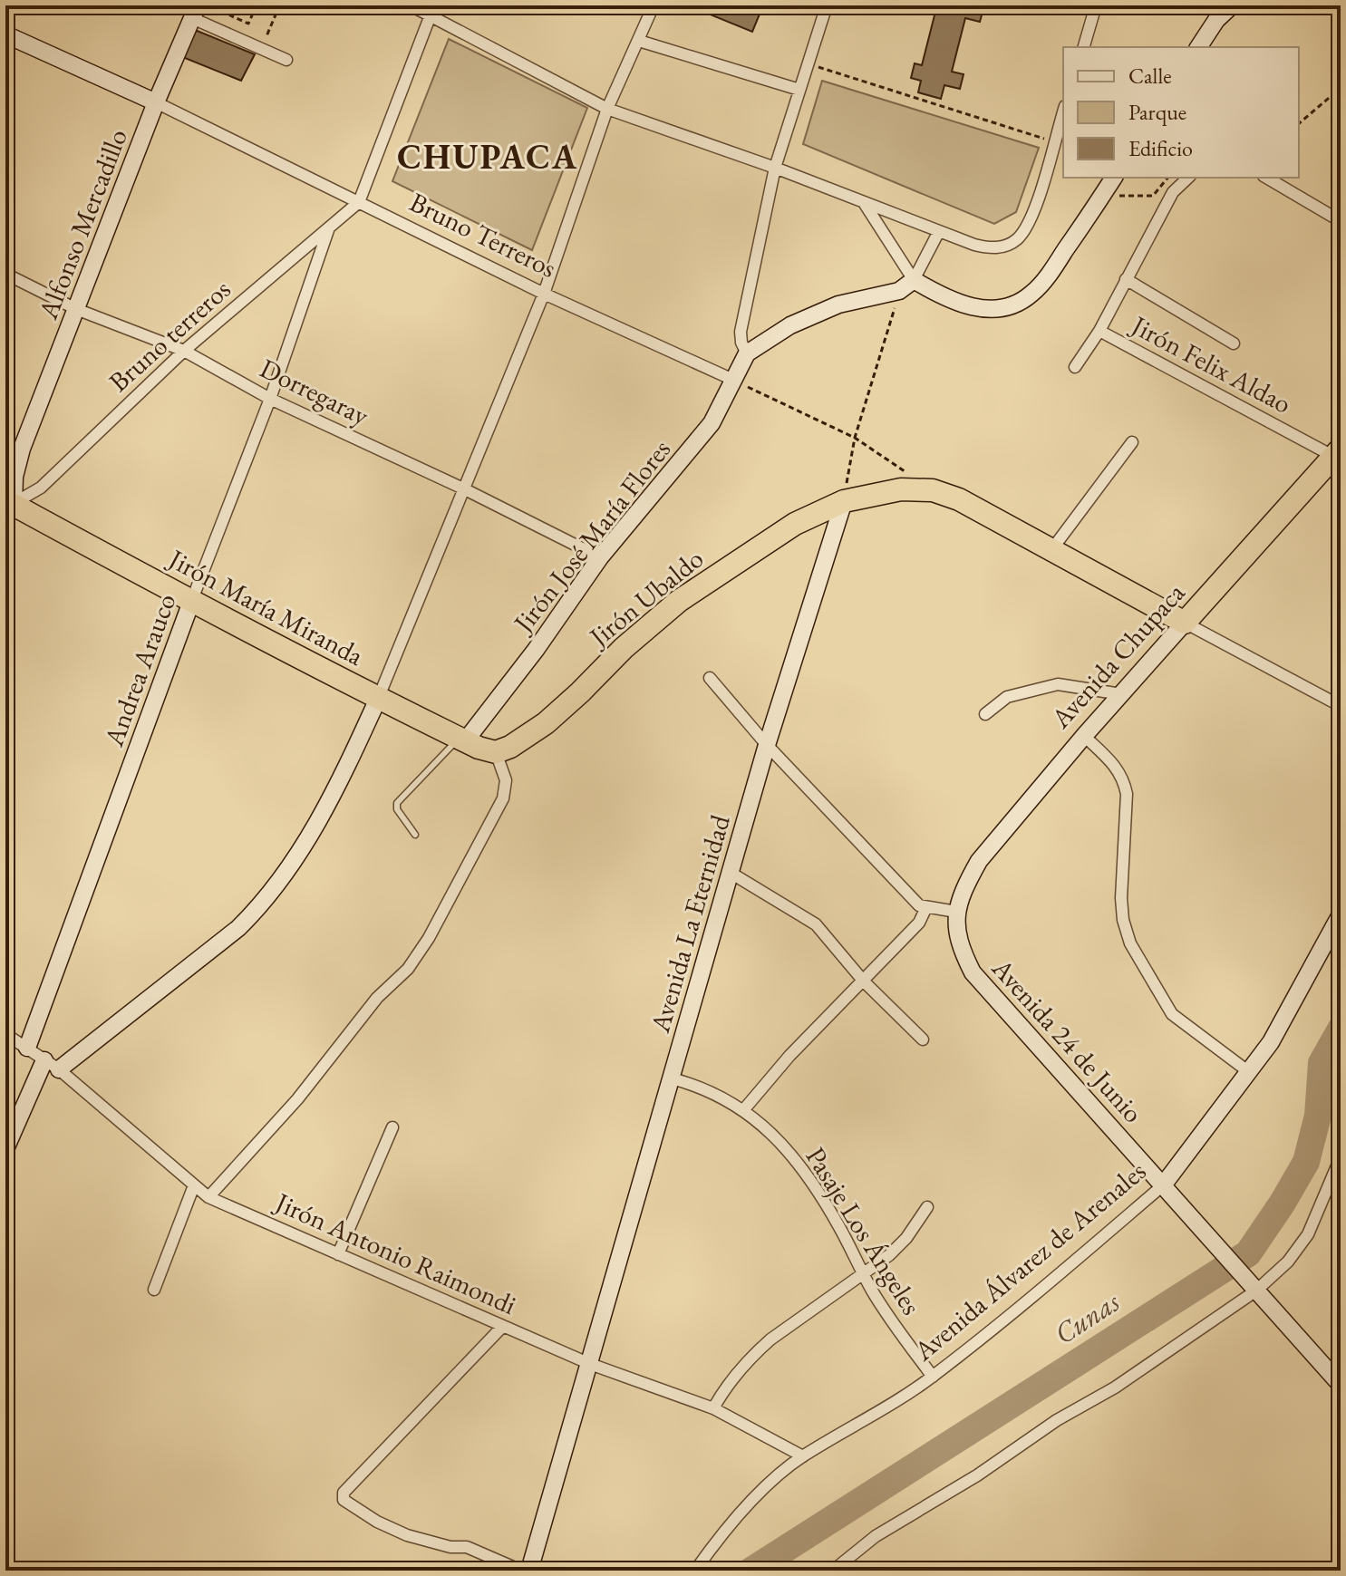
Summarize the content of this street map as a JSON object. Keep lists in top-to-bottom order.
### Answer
{
  "streets": {
    "highway": ["Jirón Ubaldo", "Jirón María Miranda", "Avenida Chupaca"],
    "street": [
      "Alfonso Mercadillo",
      "Bruno Terreros",
      "Bruno terreros",
      "Jirón Felix Aldao",
      "Dorregaray",
      "Jirón José María Flores",
      "Andrea Arauco",
      "Avenida La Eternidad",
      "Avenida 24 de Junio",
      "Pasaje Los Ángeles",
      "Jirón Antonio Raimondi",
      "Avenida Álvarez de Arenales"
    ]
  },
  "crossings": [
    ["Alfonso Mercadillo", "Bruno Terreros"],
    ["Alfonso Mercadillo", "Bruno terreros"],
    ["Alfonso Mercadillo", "Dorregaray"],
    ["Alfonso Mercadillo", "Jirón María Miranda"],
    ["Bruno Terreros", "Bruno terreros"],
    ["Bruno Terreros", "Jirón José María Flores"],
    ["Bruno terreros", "Dorregaray"],
    ["Bruno terreros", "Jirón María Miranda"],
    ["Bruno terreros", "Andrea Arauco"],
    ["Jirón Felix Aldao", "Avenida Chupaca"],
    ["Dorregaray", "Jirón José María Flores"],
    ["Dorregaray", "Andrea Arauco"],
    ["Jirón José María Flores", "Jirón María Miranda"],
    ["Jirón Ubaldo", "Jirón María Miranda"],
    ["Jirón Ubaldo", "Avenida La Eternidad"],
    ["Jirón María Miranda", "Andrea Arauco"],
    ["Avenida Chupaca", "Avenida 24 de Junio"],
    ["Andrea Arauco", "Jirón Antonio Raimondi"],
    ["Avenida La Eternidad", "Pasaje Los Ángeles"],
    ["Avenida La Eternidad", "Jirón Antonio Raimondi"],
    ["Avenida 24 de Junio", "Avenida Álvarez de Arenales"],
    ["Pasaje Los Ángeles", "Avenida Álvarez de Arenales"],
    ["Jirón Antonio Raimondi", "Avenida Álvarez de Arenales"]
  ],
  "districts": ["CHUPACA"],
  "water": ["Cunas"],
  "legend": ["Calle", "Parque", "Edificio"]
}
